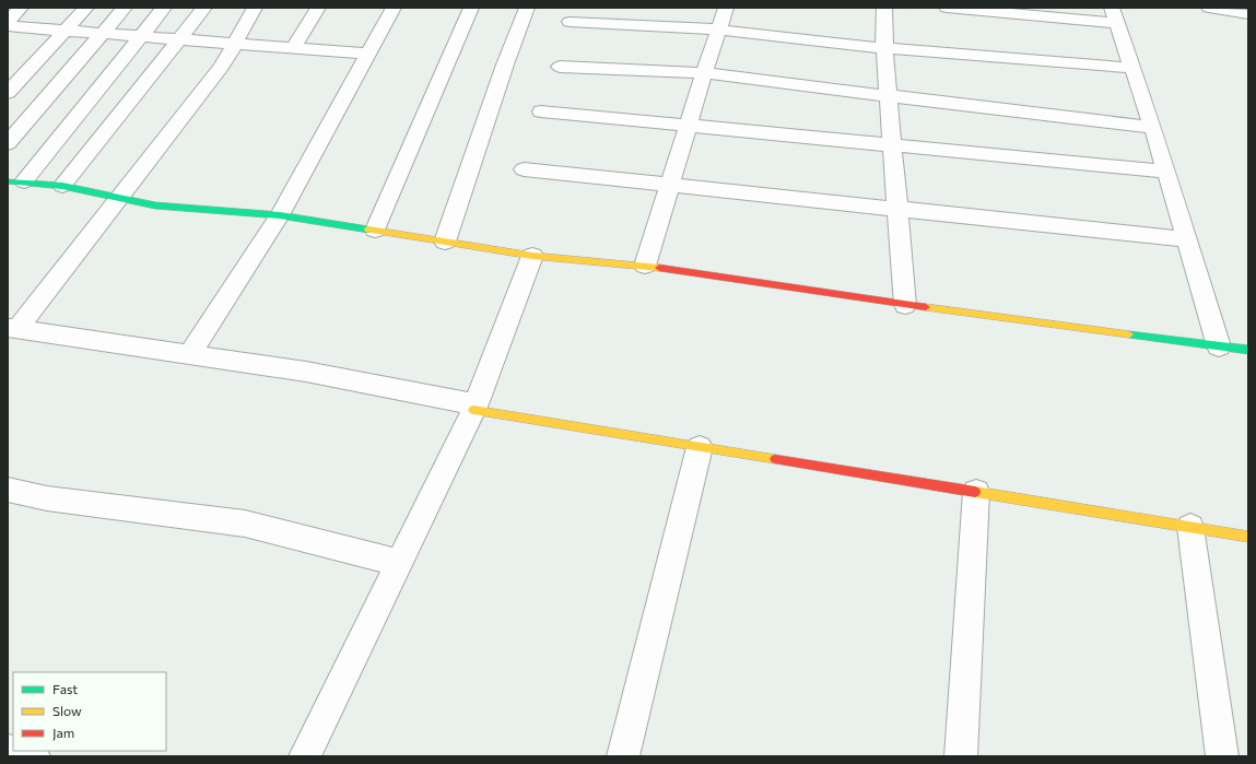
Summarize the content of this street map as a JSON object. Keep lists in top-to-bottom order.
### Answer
{
  "legend": ["Fast", "Slow", "Jam"]
}
